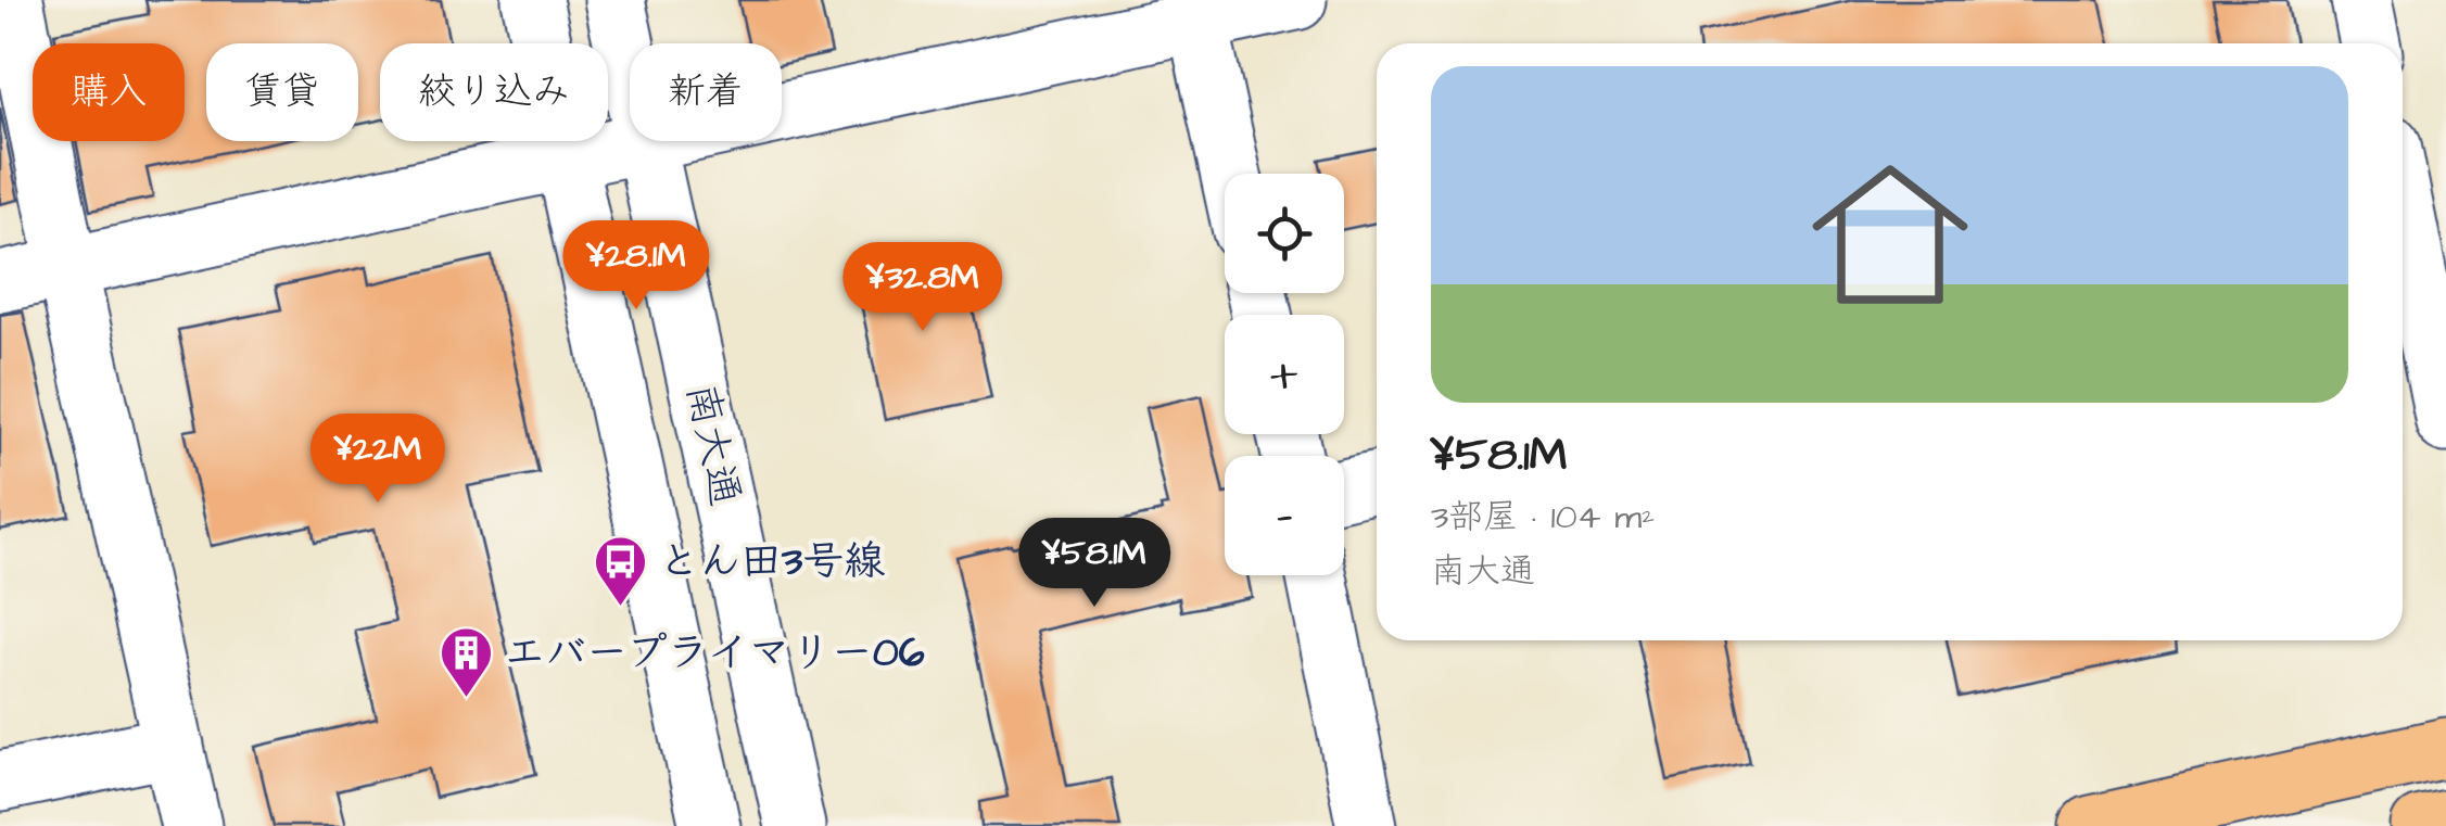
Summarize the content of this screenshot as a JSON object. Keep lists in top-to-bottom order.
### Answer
{
  "streets": {
    "street": ["南大通"]
  },
  "places": {
    "bus stop": ["とん田3号線"],
    "building": ["エバープライマリー06"]
  },
  "page": {
    "chip": [
      "購入",
      "賃貸",
      "絞り込み",
      "新着"
    ],
    "list": [
      {
        "name": "¥58.1M",
        "note": "3部屋 · 104 m² · 南大通"
      }
    ],
    "map_buttons": ["+", "−"],
    "price": [
      "¥28.1M",
      "¥32.8M",
      "¥22M",
      "¥58.1M"
    ]
  }
}
